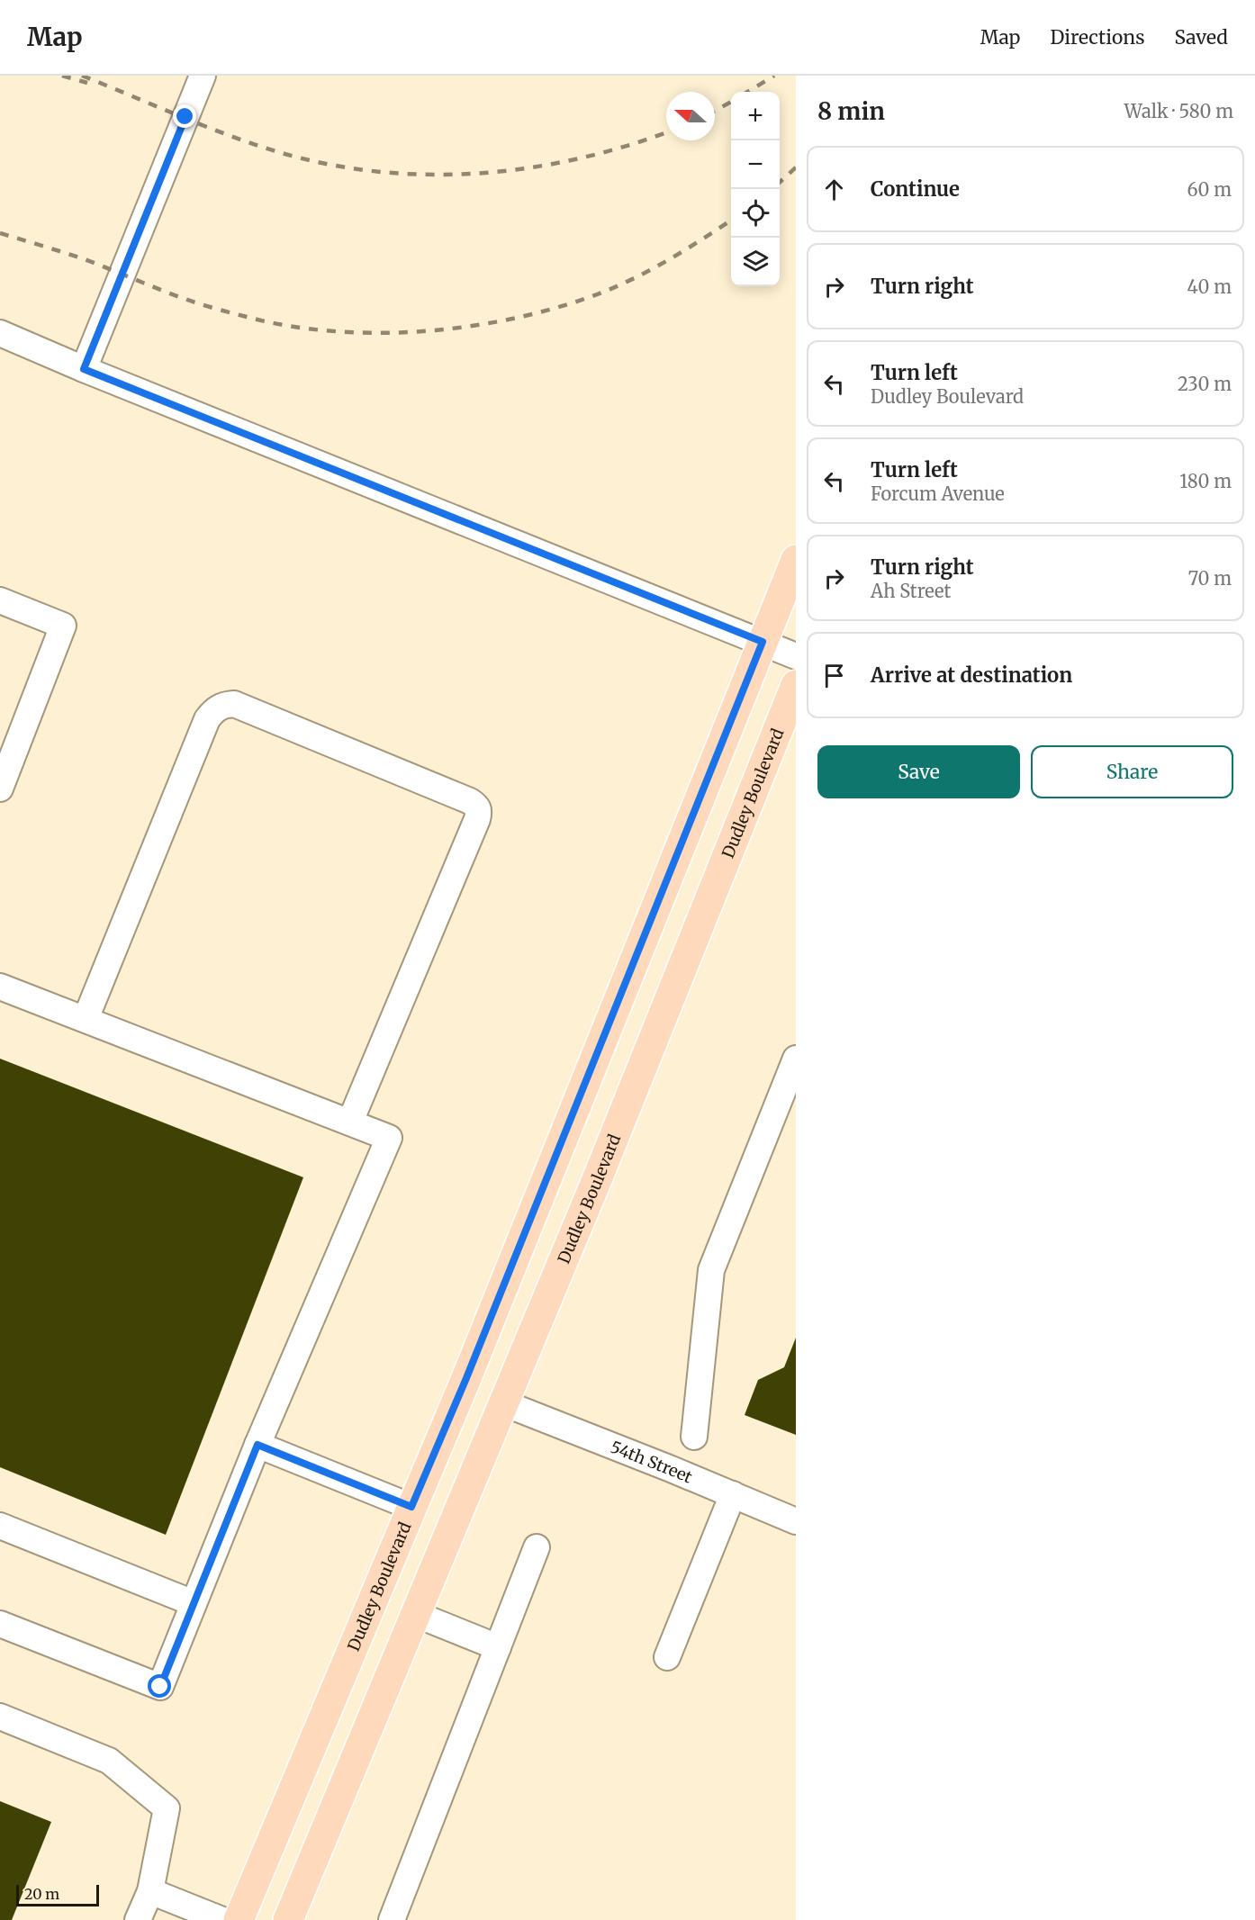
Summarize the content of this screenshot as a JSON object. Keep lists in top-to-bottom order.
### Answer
{
  "streets": {
    "main road": ["Dudley Boulevard"],
    "street": ["54th Street"]
  },
  "crossings": [
    ["Dudley Boulevard", "54th Street"]
  ],
  "scale_bar": "20 m",
  "north": "left",
  "page": {
    "header": "Map",
    "nav": ["Map", "Directions", "Saved"],
    "heading": ["8 min", "Walk · 580 m"],
    "map_buttons": ["+", "−"],
    "list": [
      ["Continue", "60 m"],
      ["Turn right", "40 m"],
      ["Turn left", "Dudley Boulevard", "230 m"],
      ["Turn left", "Forcum Avenue", "180 m"],
      ["Turn right", "Ah Street", "70 m"],
      "Arrive at destination"
    ],
    "buttons": ["Save", "Share"],
    "scale": "20 m"
  }
}
